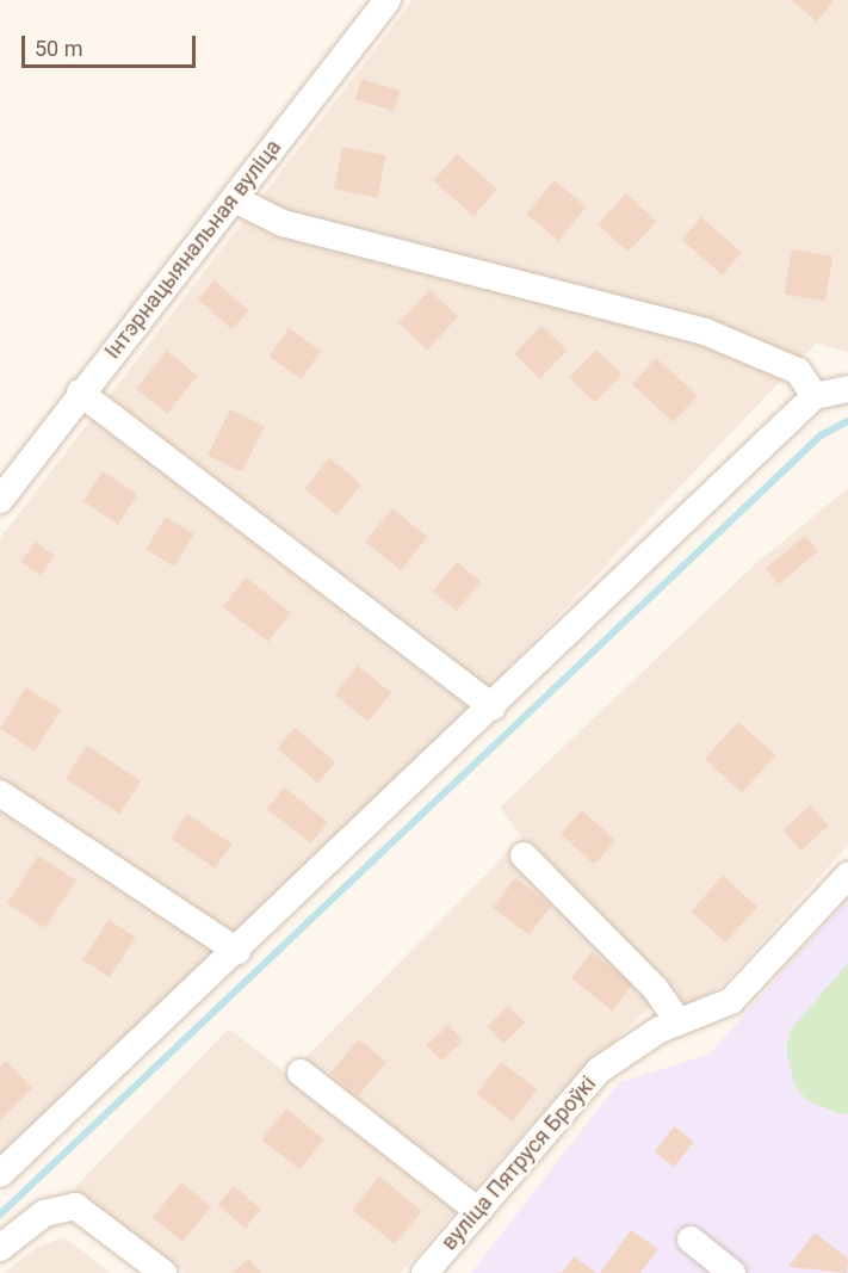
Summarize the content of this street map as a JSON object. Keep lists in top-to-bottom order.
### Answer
{
  "streets": {
    "street": ["Інтэрнацыянальная вуліца", "вуліца Пятруся Броўкі"]
  },
  "scale_bar": "50 m"
}
